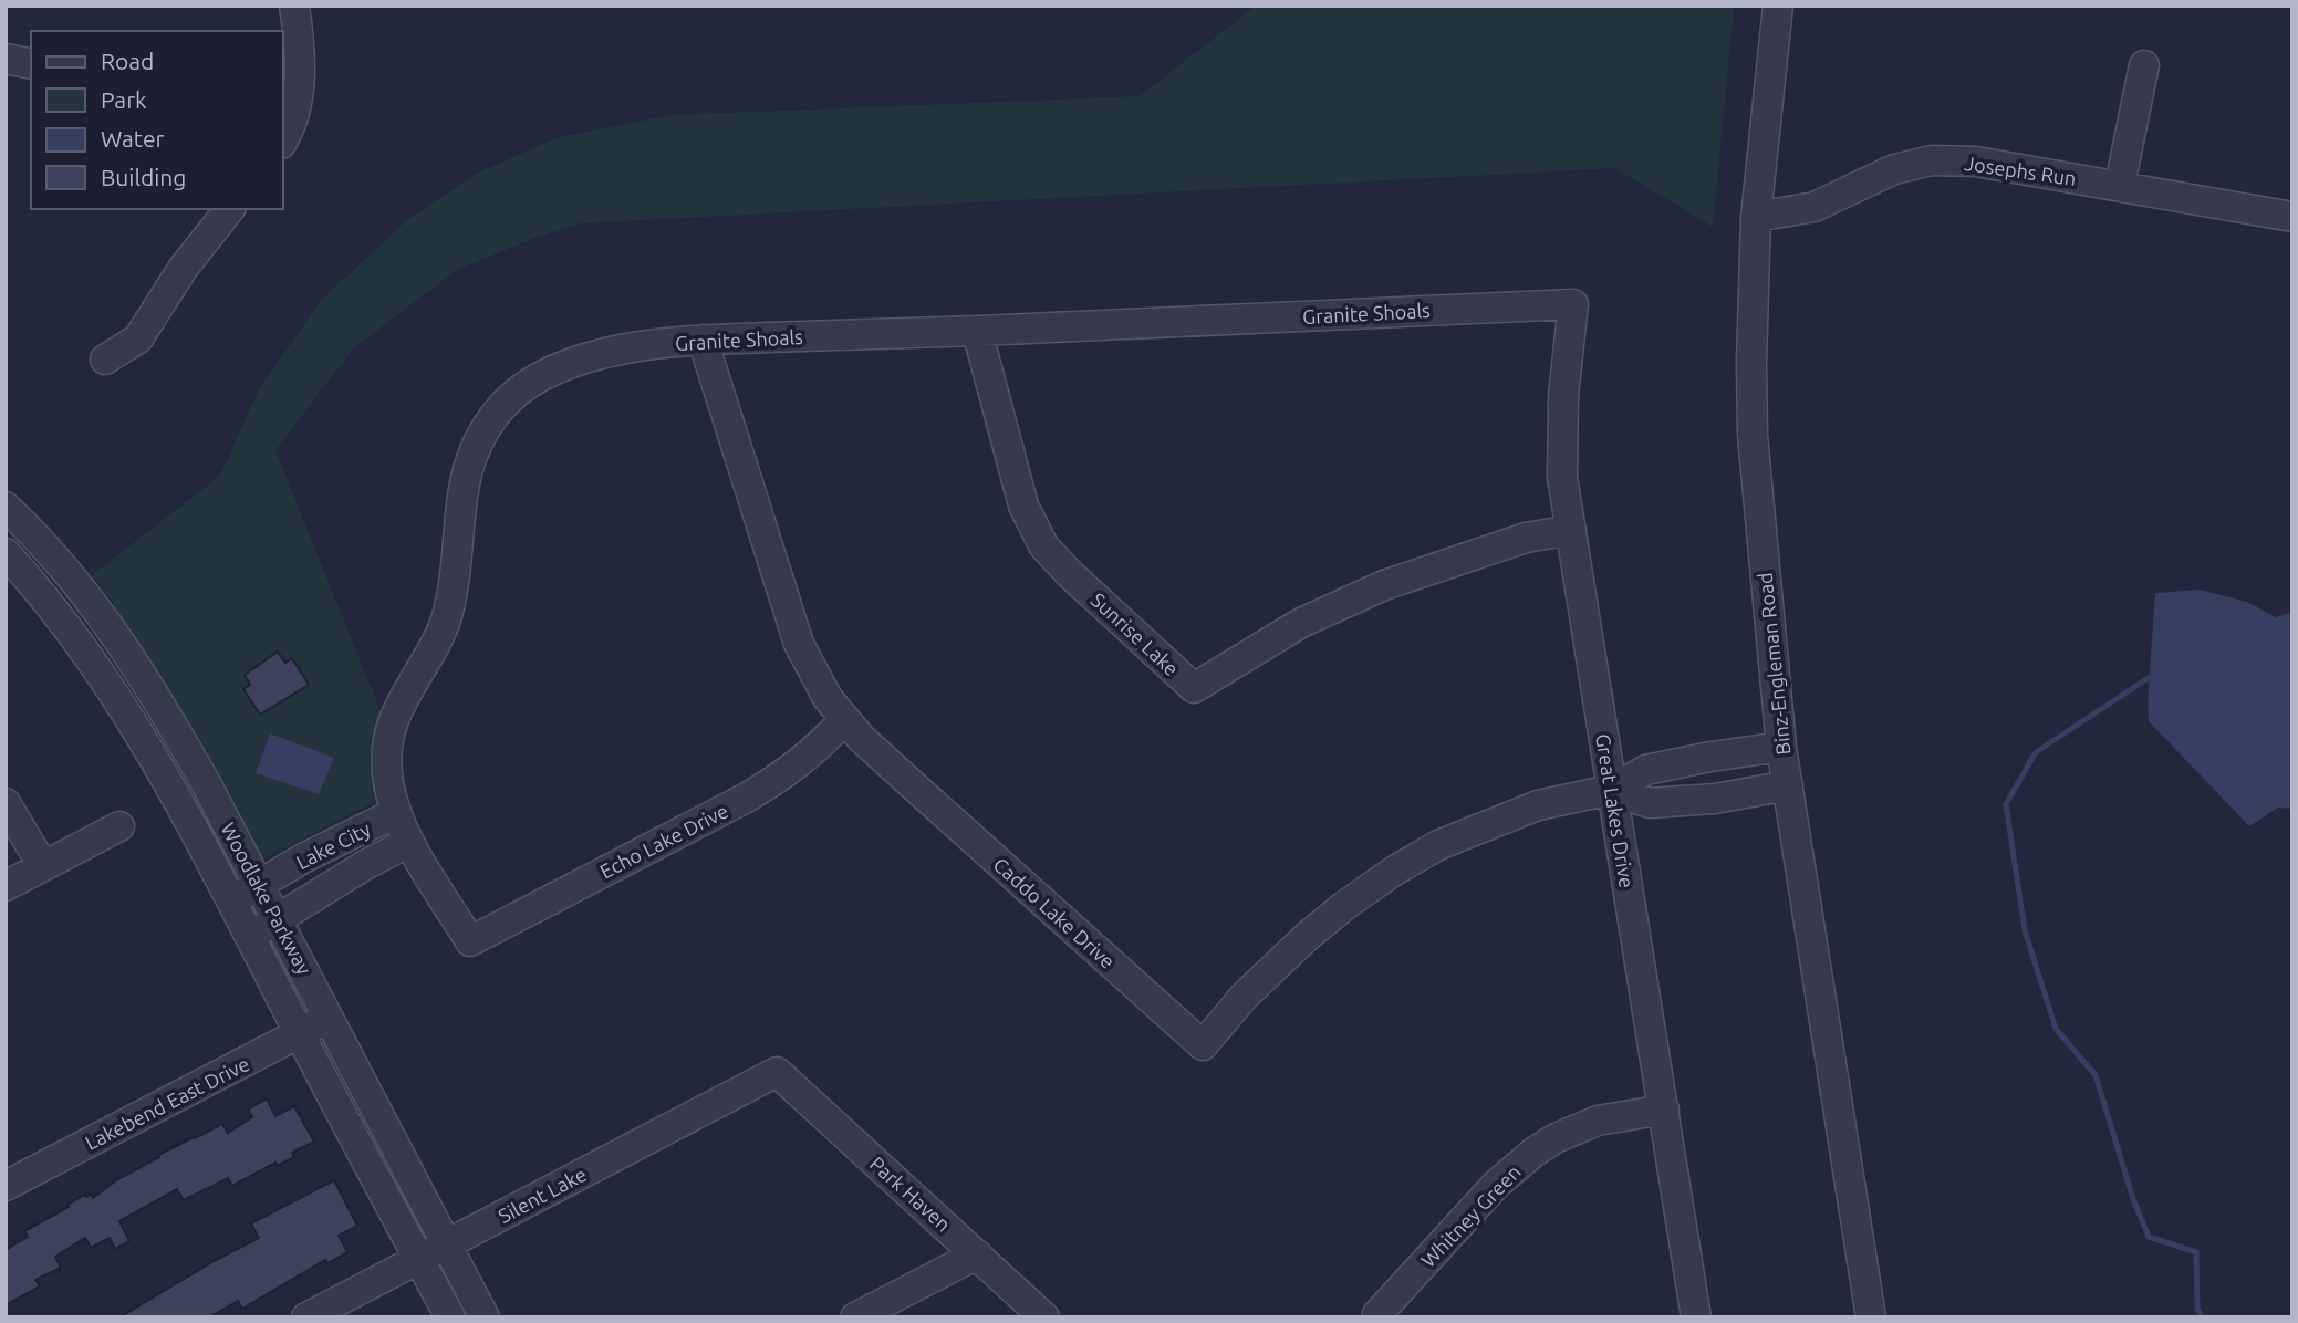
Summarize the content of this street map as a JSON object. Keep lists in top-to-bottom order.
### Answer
{
  "streets": {
    "street": [
      "Josephs Run",
      "Granite Shoals",
      "Sunrise Lake",
      "Binz-Engleman Road",
      "Great Lakes Drive",
      "Echo Lake Drive",
      "Lake City",
      "Woodlake Parkway",
      "Caddo Lake Drive",
      "Lakebend East Drive",
      "Park Haven",
      "Silent Lake",
      "Whitney Green"
    ]
  },
  "crossings": [
    ["Josephs Run", "Binz-Engleman Road"],
    ["Granite Shoals", "Sunrise Lake"],
    ["Granite Shoals", "Great Lakes Drive"],
    ["Granite Shoals", "Echo Lake Drive"],
    ["Granite Shoals", "Lake City"],
    ["Granite Shoals", "Caddo Lake Drive"],
    ["Sunrise Lake", "Great Lakes Drive"],
    ["Binz-Engleman Road", "Caddo Lake Drive"],
    ["Great Lakes Drive", "Caddo Lake Drive"],
    ["Great Lakes Drive", "Whitney Green"],
    ["Echo Lake Drive", "Caddo Lake Drive"],
    ["Lake City", "Woodlake Parkway"],
    ["Woodlake Parkway", "Lakebend East Drive"],
    ["Woodlake Parkway", "Silent Lake"],
    ["Park Haven", "Silent Lake"]
  ],
  "legend": [
    "Road",
    "Park",
    "Water",
    "Building"
  ]
}
